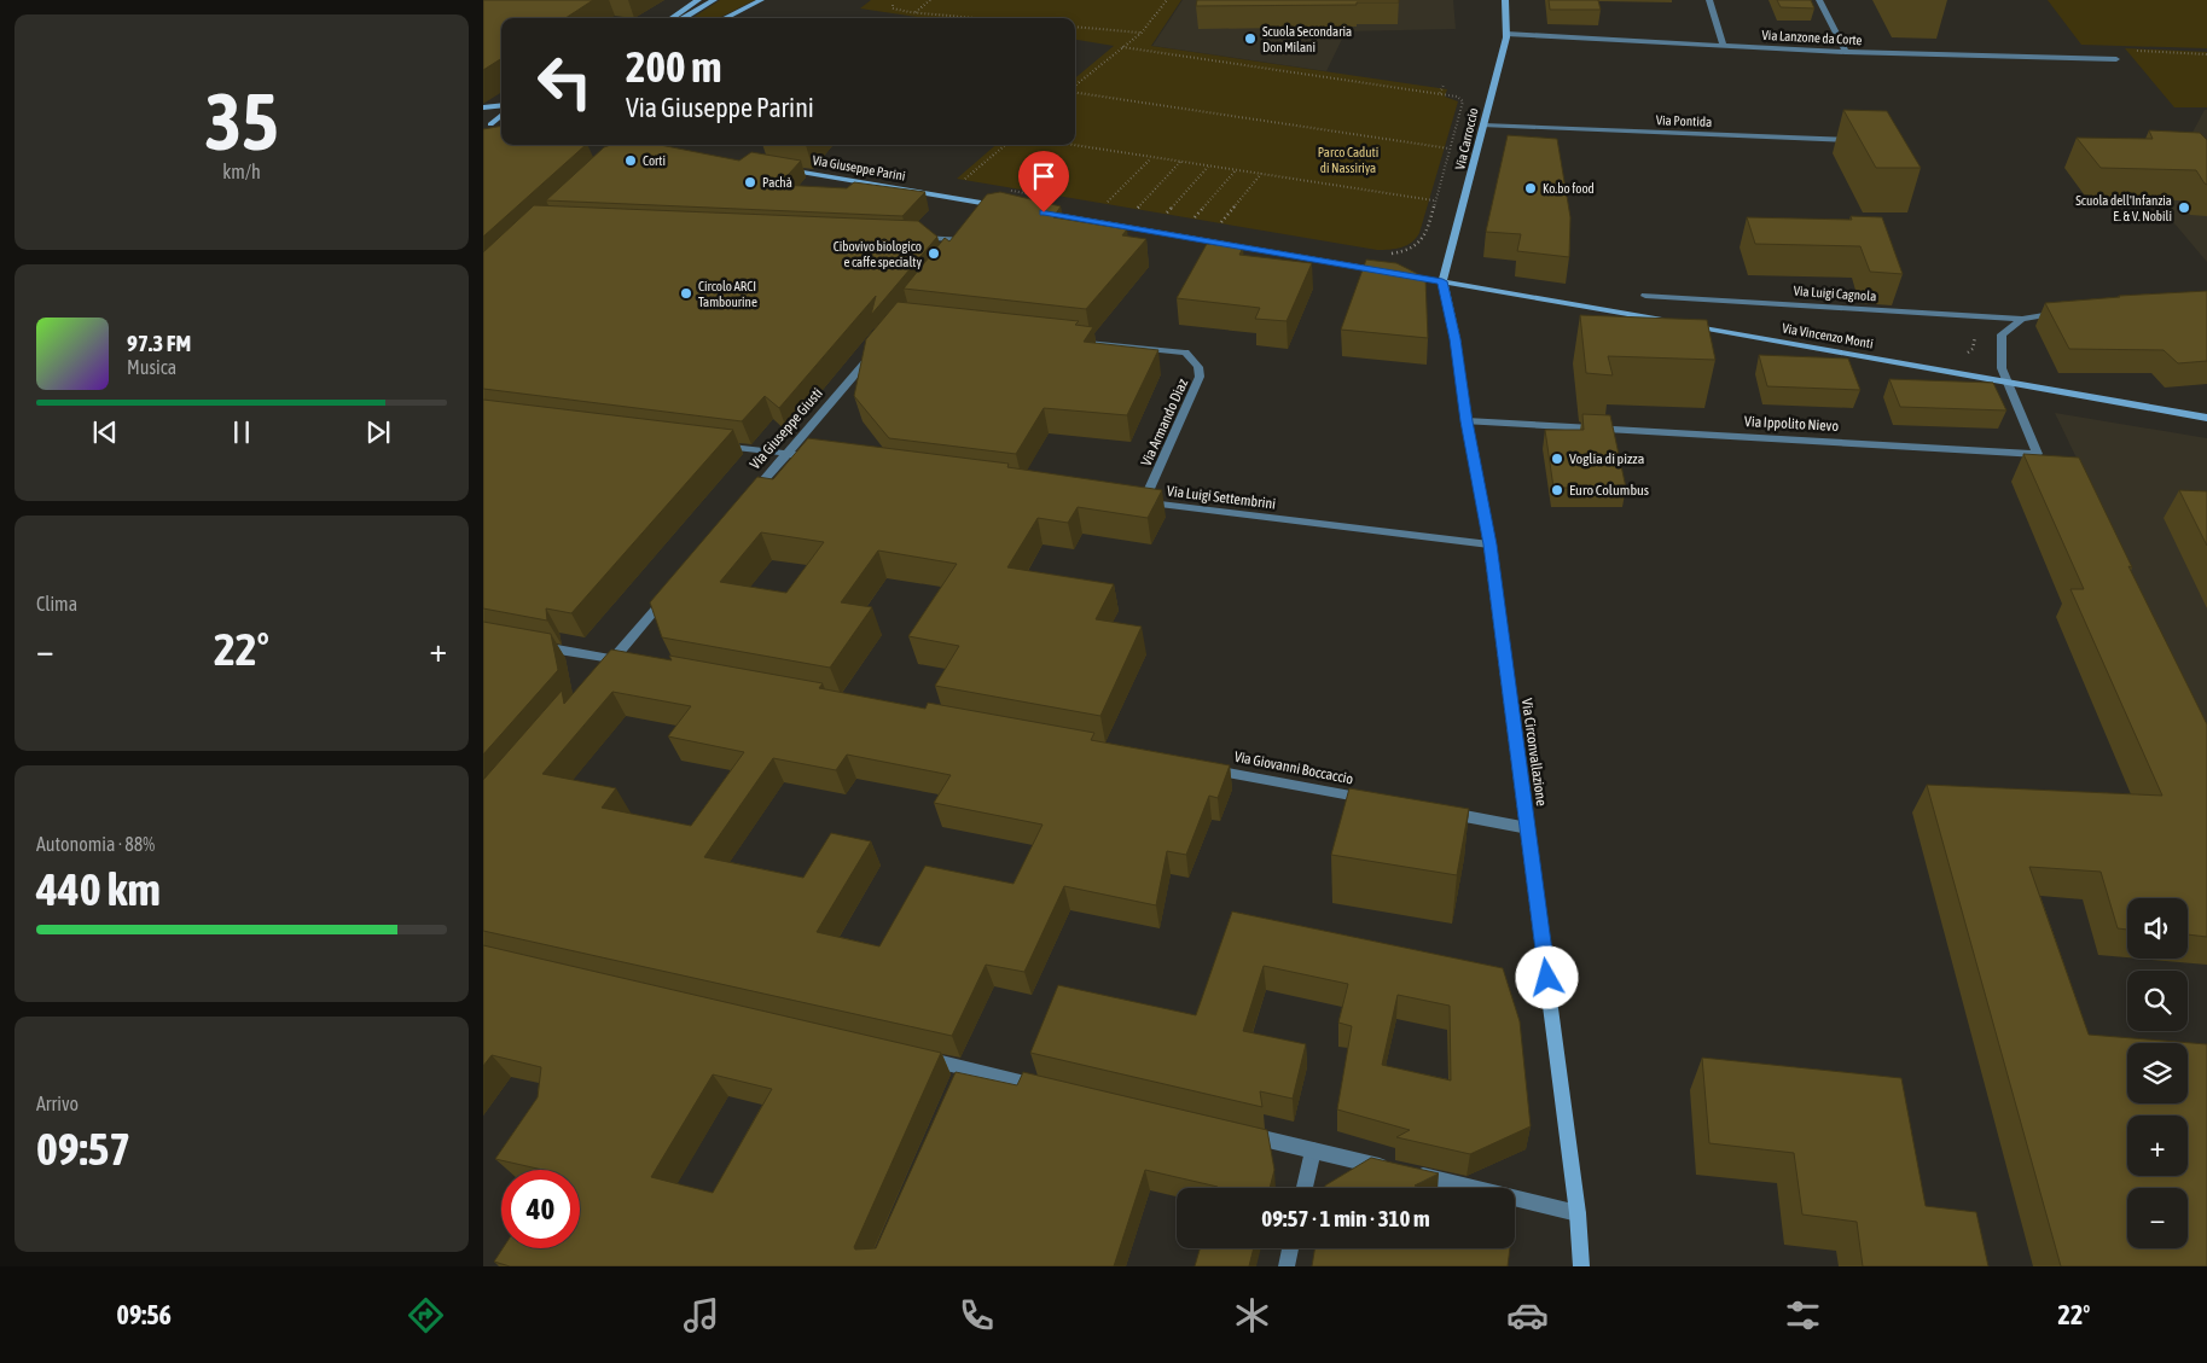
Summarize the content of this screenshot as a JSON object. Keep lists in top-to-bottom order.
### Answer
{
  "streets": {
    "street": [
      "Via Lanzone da Corte",
      "Via Pontida",
      "Via Carroccio",
      "Via Giuseppe Parini",
      "Via Luigi Cagnola",
      "Via Vincenzo Monti",
      "Via Armando Diaz",
      "Via Ippolito Nievo",
      "Via Giuseppe Giusti",
      "Via Luigi Settembrini",
      "Via Circonvallazione",
      "Via Giovanni Boccaccio"
    ]
  },
  "crossings": [
    ["Via Lanzone da Corte", "Via Carroccio"],
    ["Via Pontida", "Via Carroccio"],
    ["Via Carroccio", "Via Circonvallazione"],
    ["Via Vincenzo Monti", "Via Ippolito Nievo"],
    ["Via Armando Diaz", "Via Luigi Settembrini"],
    ["Via Ippolito Nievo", "Via Circonvallazione"],
    ["Via Luigi Settembrini", "Via Circonvallazione"]
  ],
  "parks": ["Parco Caduti di Nassiriya"],
  "places": [
    "Scuola Secondaria Don Milani",
    "Corti",
    "Pachà",
    "Ko.bo food",
    "Scuola dell'Infanzia E. & V. Nobili",
    "Cibovivo biologico e caffe specialty",
    "Circolo ARCI Tambourine",
    "Voglia di pizza",
    "Euro Columbus"
  ],
  "page": {
    "tile": [
      ["35", "km/h"],
      "Clima",
      ["Autonomia · 88%", "440 km"],
      ["Arrivo", "09:57"]
    ],
    "turn": ["200 m", "Via Giuseppe Parini"],
    "song": ["97.3 FM", "Musica"],
    "heat": ["−", "22°", "+"],
    "map_buttons": ["+", "−"],
    "limit": "40",
    "trip": "09:57 · 1 min · 310 m",
    "tabs": ["09:56", "22°"]
  }
}
